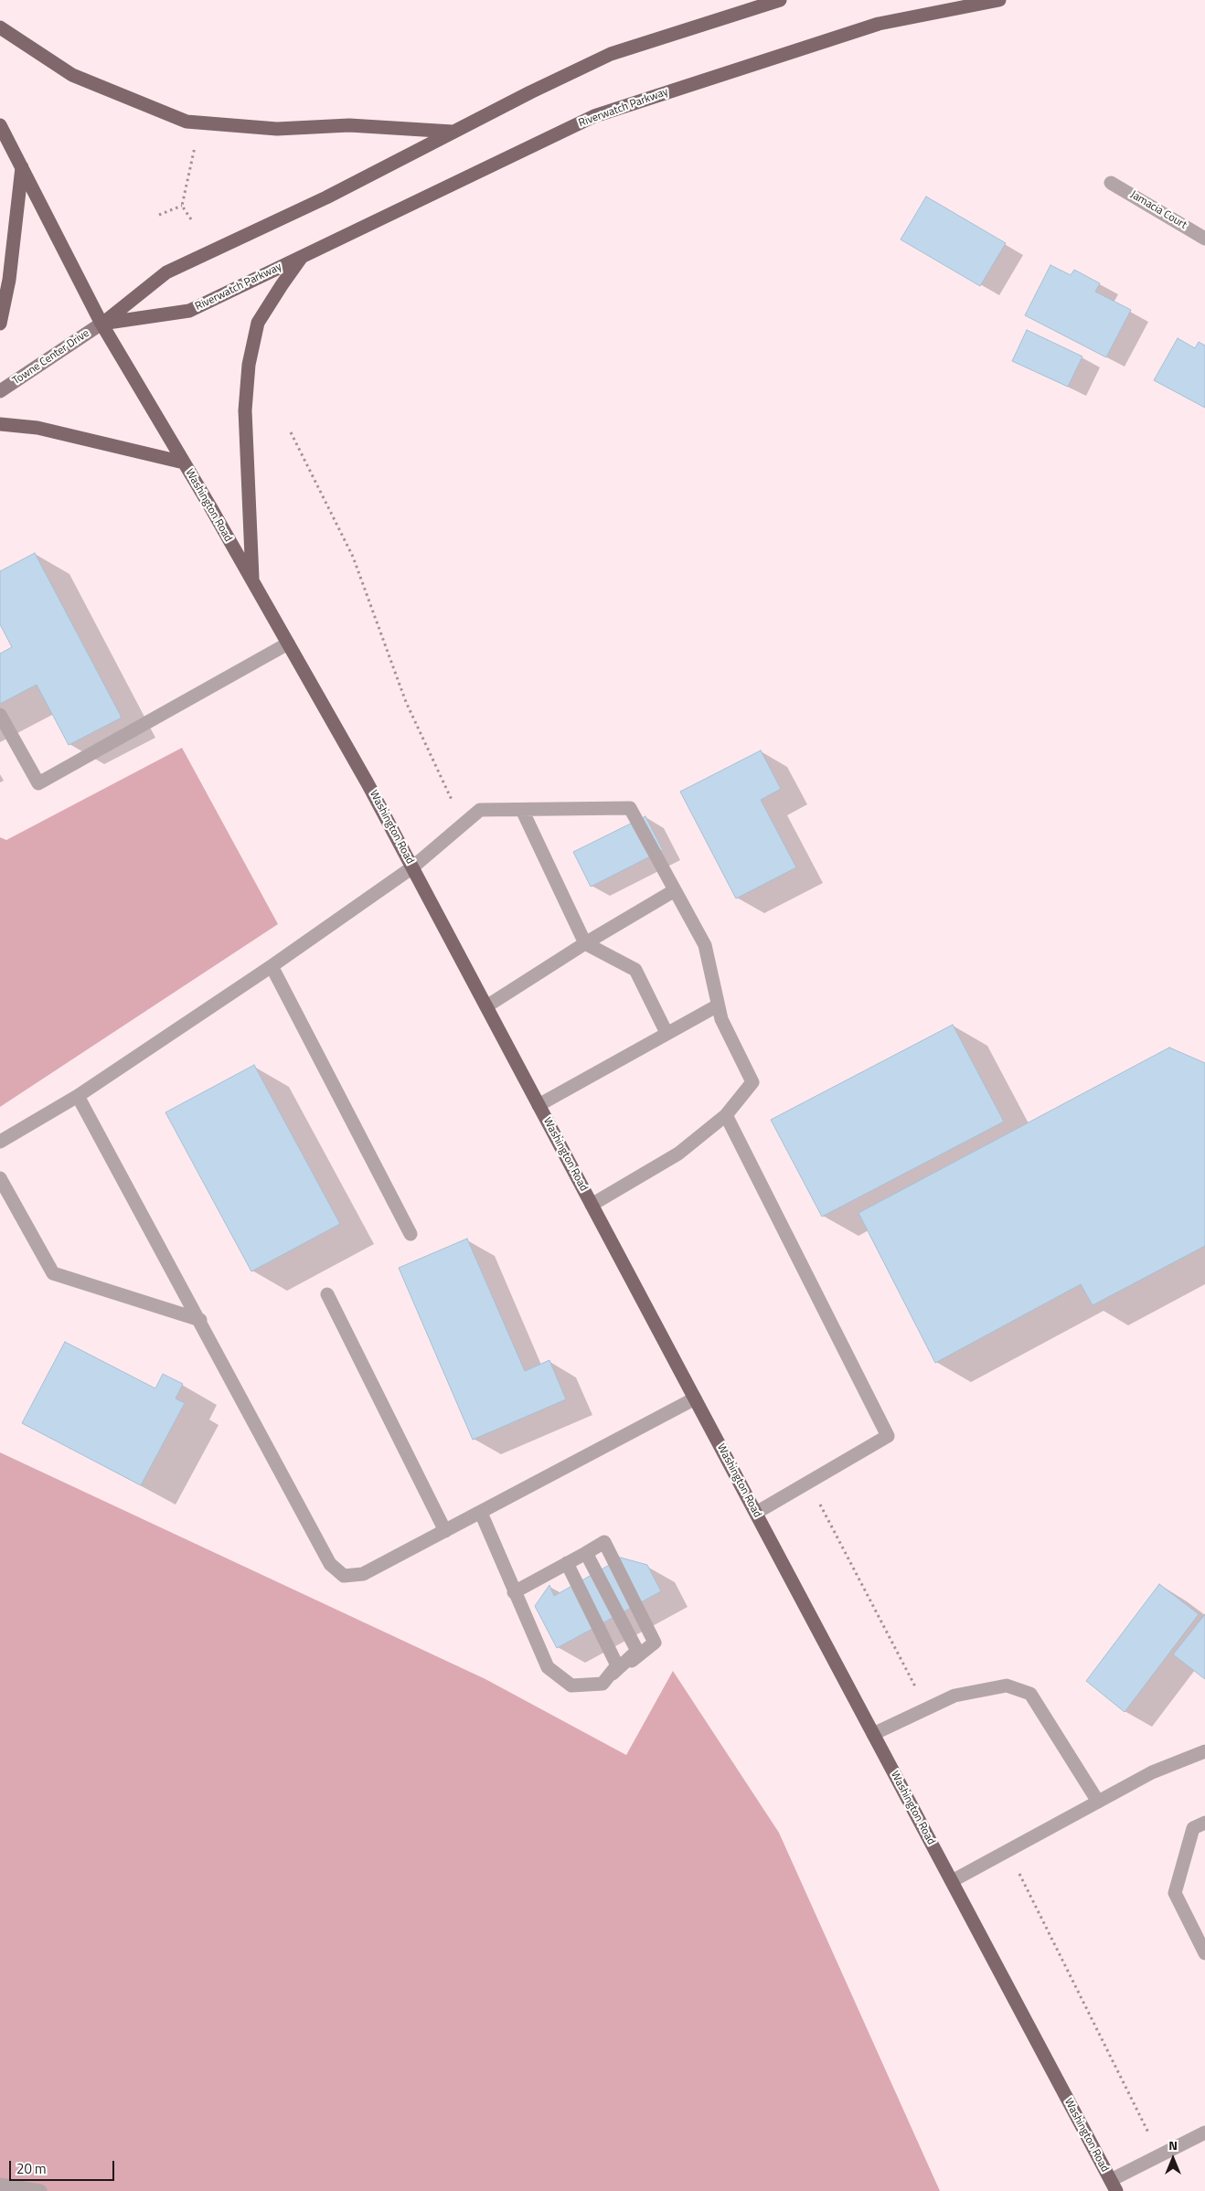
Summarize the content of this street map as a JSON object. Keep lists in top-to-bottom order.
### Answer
{
  "streets": {
    "main road": ["Riverwatch Parkway", "Towne Center Drive", "Washington Road"],
    "street": ["Jamacia Court"]
  },
  "crossings": [
    ["Riverwatch Parkway", "Towne Center Drive"],
    ["Riverwatch Parkway", "Washington Road"],
    ["Towne Center Drive", "Washington Road"]
  ],
  "scale_bar": "20 m",
  "north": "top"
}
